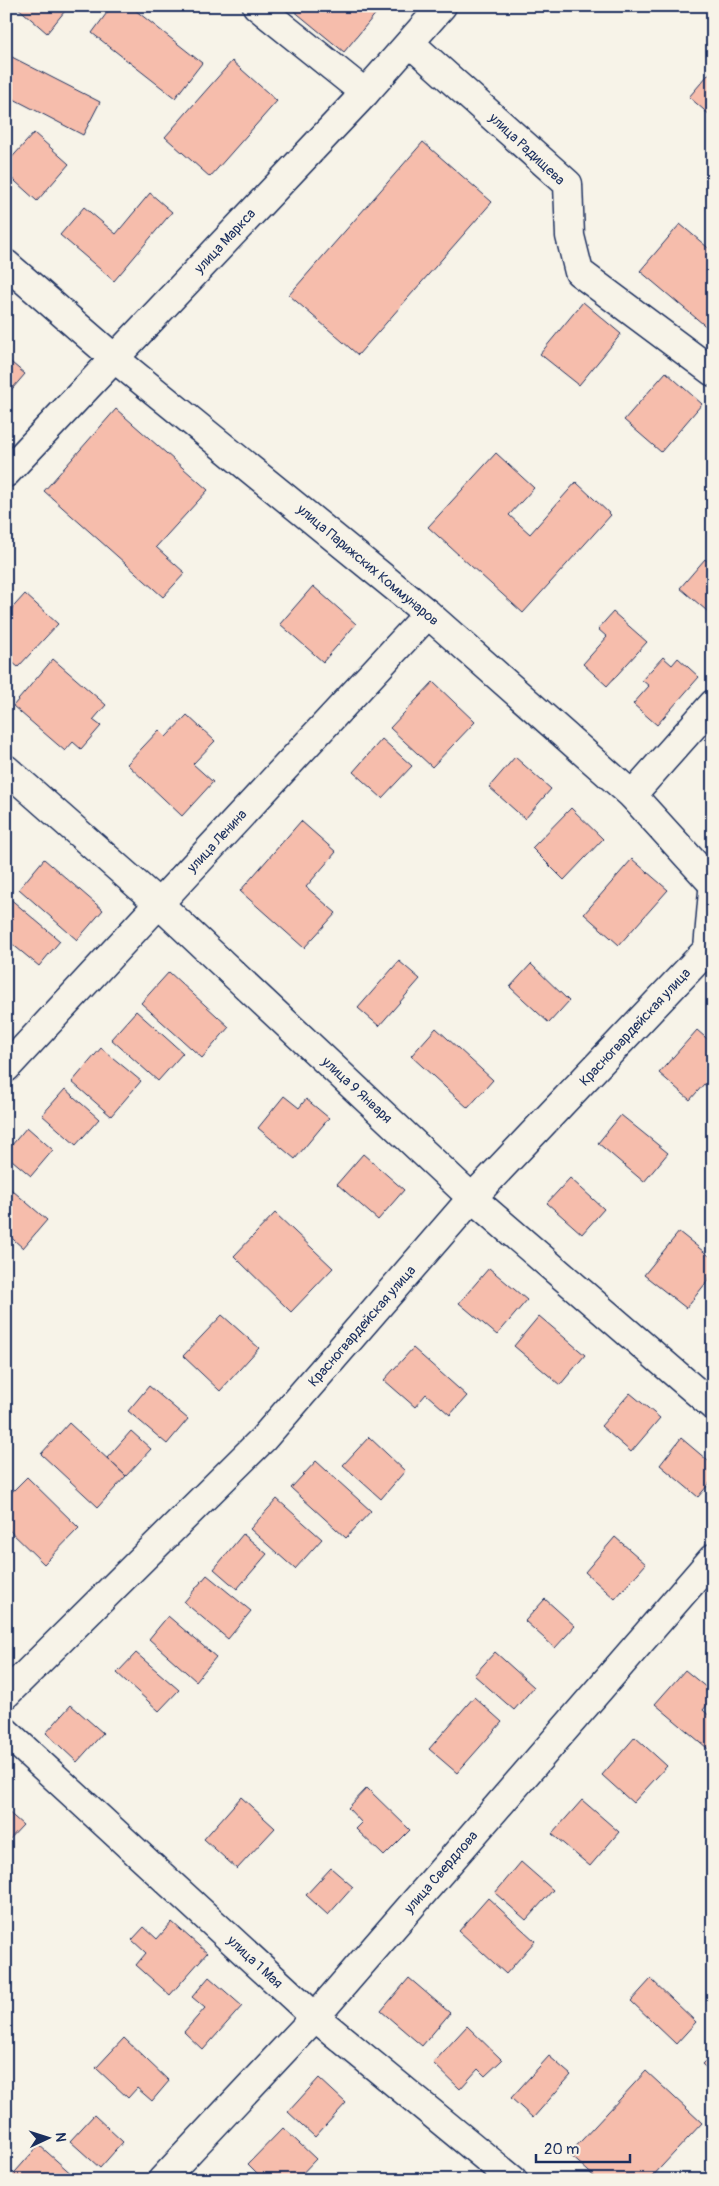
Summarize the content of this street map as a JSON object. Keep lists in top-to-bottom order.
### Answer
{
  "streets": {
    "street": [
      "улица Радищева",
      "улица Маркса",
      "улица Парижских Коммунаров",
      "улица Ленина",
      "Красногвардейская улица",
      "улица 9 Января",
      "улица Свердлова",
      "улица 1 Мая"
    ]
  },
  "crossings": [
    ["улица Радищева", "улица Маркса"],
    ["улица Маркса", "улица Парижских Коммунаров"],
    ["улица Парижских Коммунаров", "улица Ленина"],
    ["улица Ленина", "улица 9 Января"],
    ["Красногвардейская улица", "улица 9 Января"],
    ["улица Свердлова", "улица 1 Мая"]
  ],
  "scale_bar": "20 m",
  "north": "right"
}
